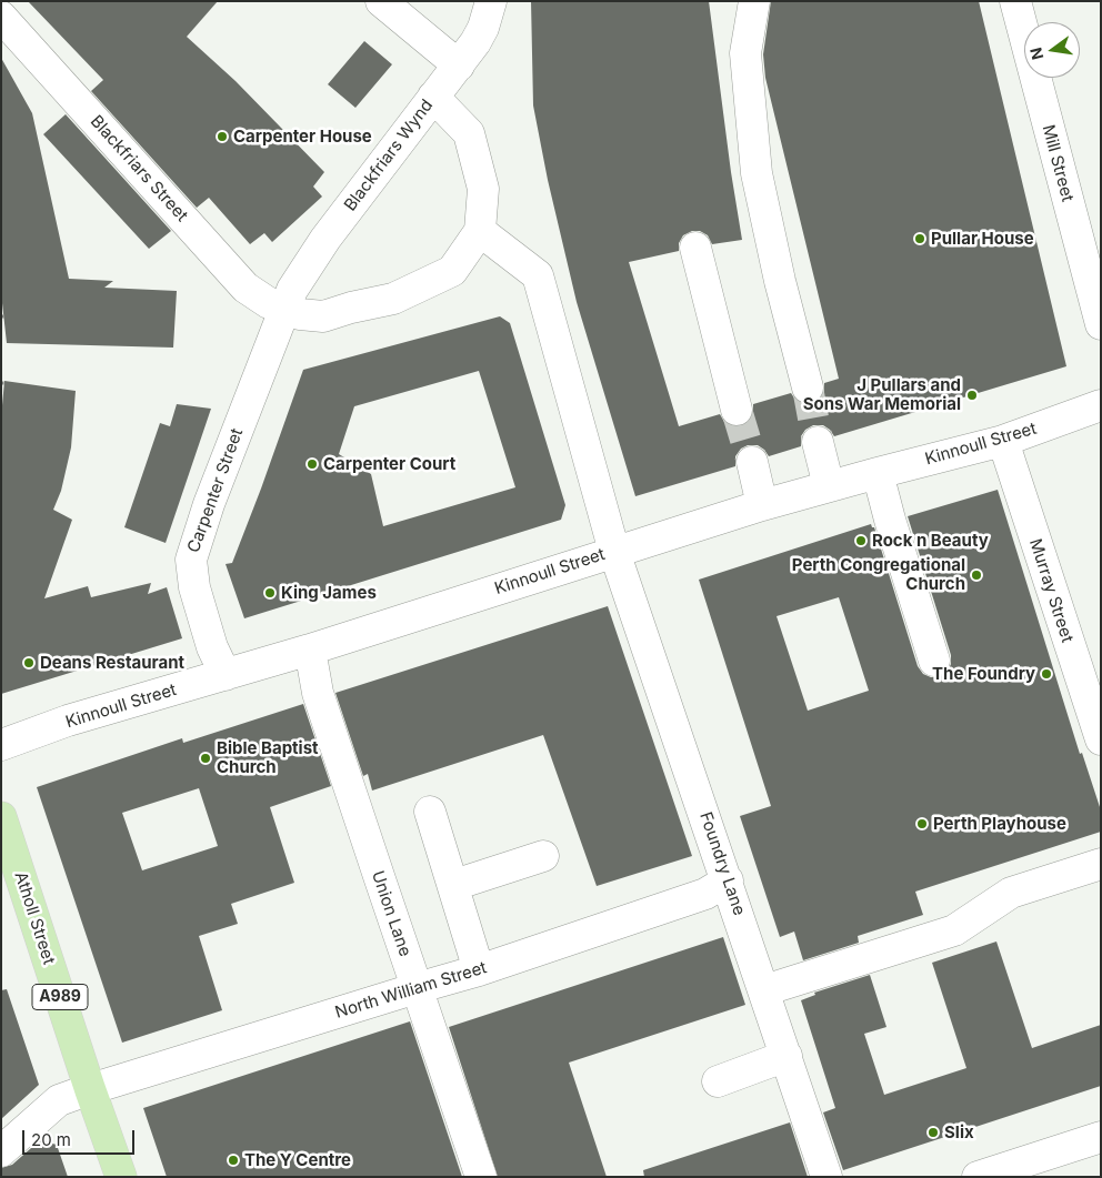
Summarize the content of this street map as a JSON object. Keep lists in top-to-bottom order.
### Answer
{
  "streets": {
    "main road": ["Atholl Street", "A989"],
    "street": [
      "Blackfriars Wynd",
      "Mill Street",
      "Blackfriars Street",
      "Kinnoull Street",
      "Carpenter Street",
      "Murray Street",
      "Foundry Lane",
      "Union Lane",
      "North William Street"
    ]
  },
  "crossings": [
    ["Blackfriars Wynd", "Blackfriars Street"],
    ["Blackfriars Wynd", "Carpenter Street"],
    ["Blackfriars Street", "Carpenter Street"],
    ["Blackfriars Street", "Foundry Lane"],
    ["Kinnoull Street", "Carpenter Street"],
    ["Kinnoull Street", "Murray Street"],
    ["Kinnoull Street", "Foundry Lane"],
    ["Kinnoull Street", "Union Lane"],
    ["Foundry Lane", "North William Street"],
    ["Union Lane", "North William Street"],
    ["Atholl Street", "North William Street"]
  ],
  "places": [
    "Carpenter House",
    "Pullar House",
    "J Pullars and Sons War Memorial",
    "Carpenter Court",
    "Rock n Beauty",
    "Perth Congregational Church",
    "King James",
    "Deans Restaurant",
    "The Foundry",
    "Bible Baptist Church",
    "Perth Playhouse",
    "Slix",
    "The Y Centre"
  ],
  "scale_bar": "20 m",
  "north": "left"
}
